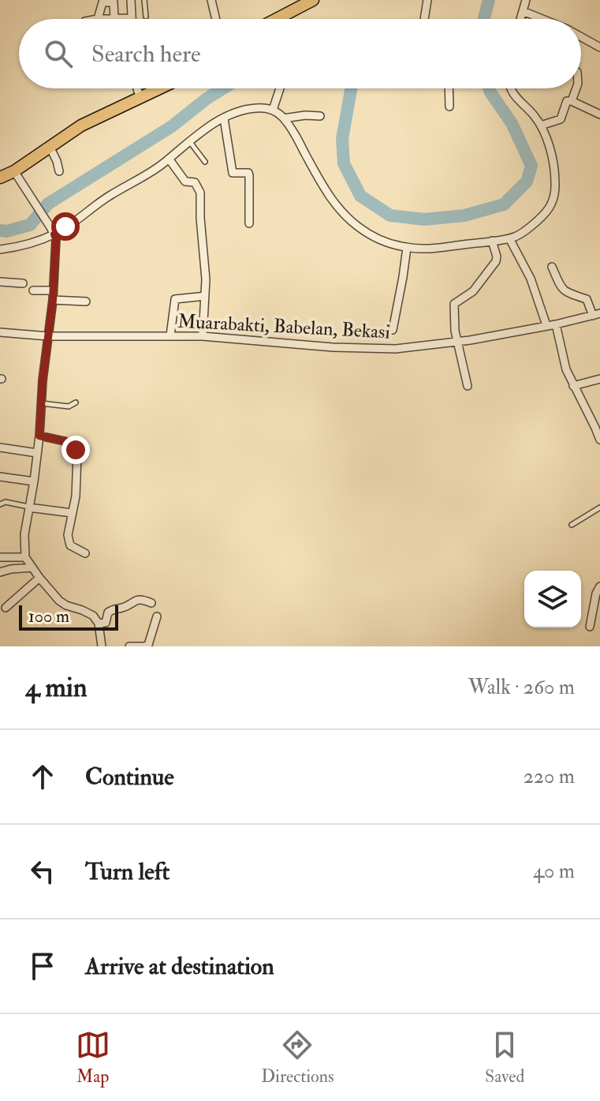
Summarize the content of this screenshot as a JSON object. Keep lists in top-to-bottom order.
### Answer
{
  "streets": {
    "street": ["Muarabakti, Babelan, Bekasi"]
  },
  "scale_bar": "100 m",
  "page": {
    "search": "Search here",
    "scale": "100 m",
    "heading": ["4 min", "Walk · 260 m"],
    "list": [
      ["Continue", "220 m"],
      ["Turn left", "40 m"],
      "Arrive at destination"
    ],
    "nav": ["Map", "Directions", "Saved"]
  }
}
